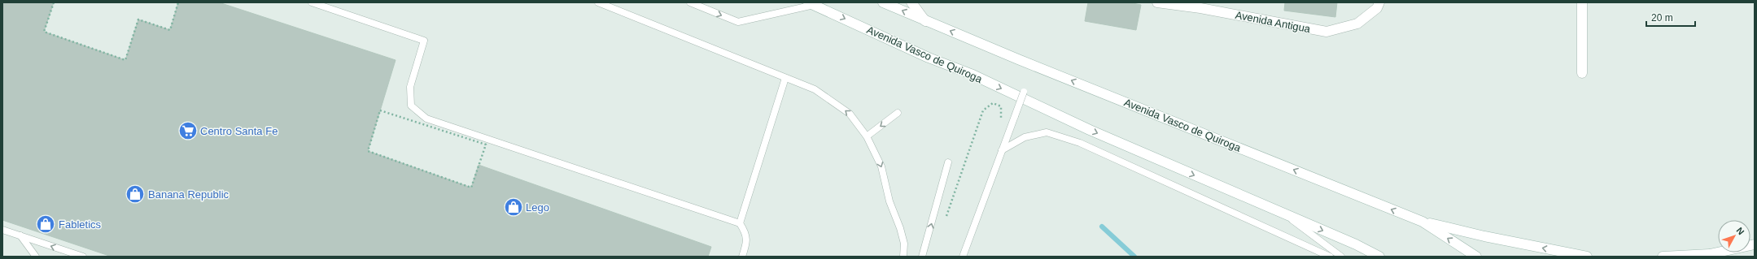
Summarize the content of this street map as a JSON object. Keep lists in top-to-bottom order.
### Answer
{
  "streets": {
    "main road": ["Avenida Antigua", "Avenida Vasco de Quiroga"]
  },
  "places": {
    "supermarket": ["Centro Santa Fe"],
    "shop": ["Banana Republic", "Lego", "Fabletics"]
  },
  "scale_bar": "20 m",
  "north": "top right"
}
